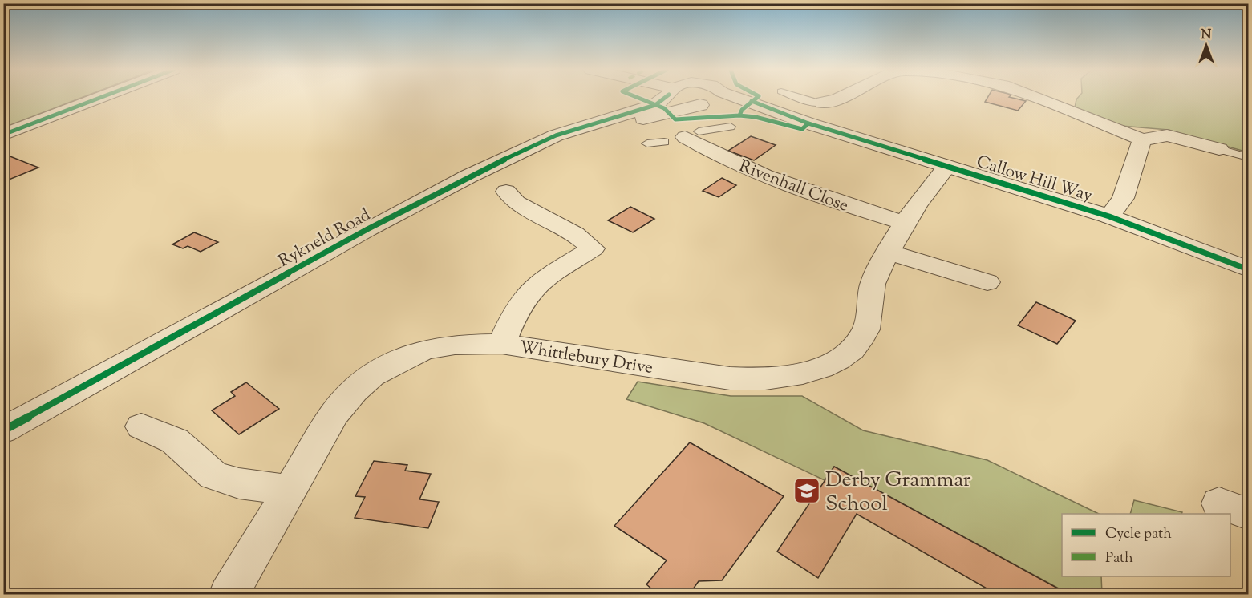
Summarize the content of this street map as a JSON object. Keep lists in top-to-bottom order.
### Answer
{
  "streets": {
    "street": [
      "Callow Hill Way",
      "Rivenhall Close",
      "Rykneld Road",
      "Whittlebury Drive"
    ]
  },
  "crossings": [
    ["Callow Hill Way", "Rykneld Road"],
    ["Callow Hill Way", "Whittlebury Drive"],
    ["Rivenhall Close", "Whittlebury Drive"]
  ],
  "places": {
    "school or university": ["Derby Grammar School"]
  },
  "legend": ["Cycle path", "Path"],
  "north": "top"
}
